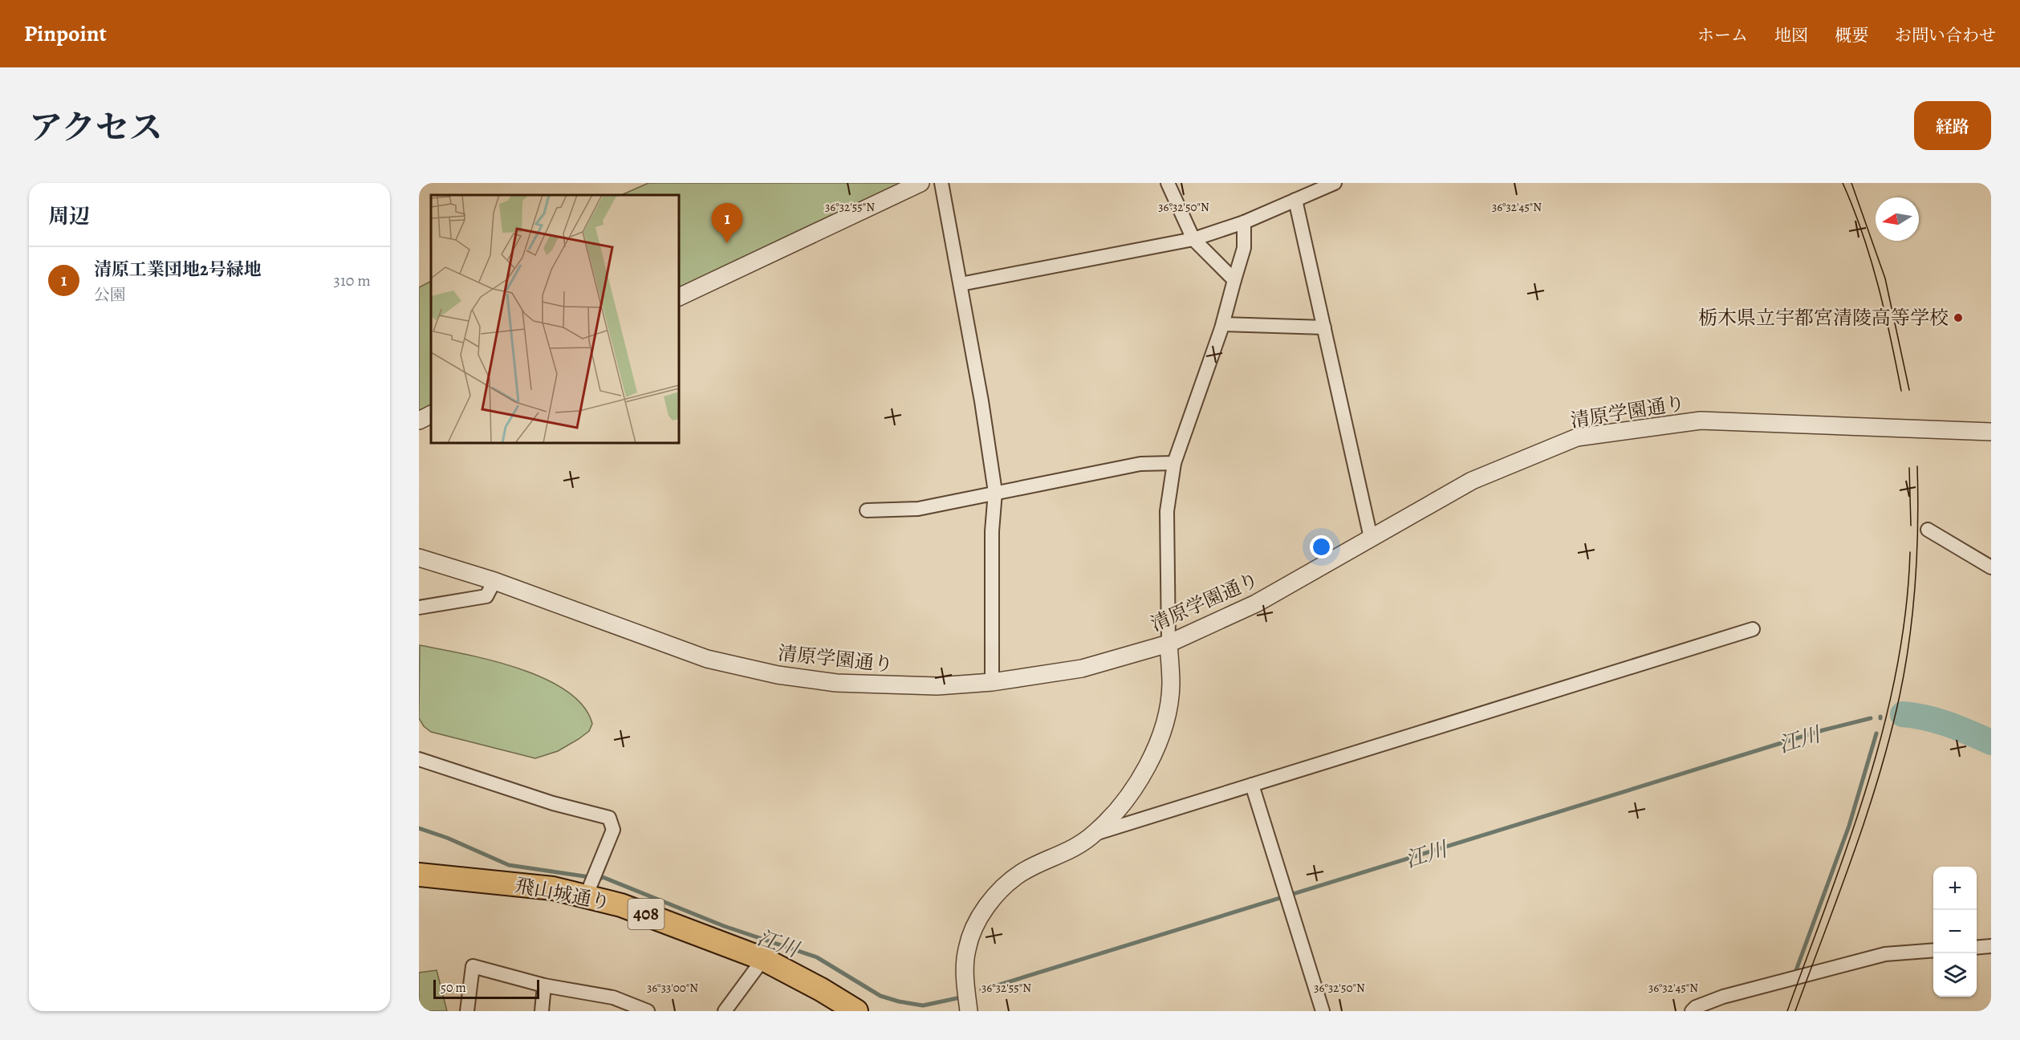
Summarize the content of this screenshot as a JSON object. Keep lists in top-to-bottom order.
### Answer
{
  "streets": {
    "highway": ["飛山城通り", "408"],
    "street": ["清原学園通り"]
  },
  "water": ["江川"],
  "places": ["栃木県立宇都宮清陵高等学校"],
  "scale_bar": "50 m",
  "north": "left",
  "page": {
    "header": "Pinpoint",
    "nav": [
      "ホーム",
      "地図",
      "概要",
      "お問い合わせ"
    ],
    "title": "アクセス",
    "buttons": "経路",
    "heading": "周辺",
    "pins": "1",
    "list": [
      {
        "mark": "1",
        "name": "清原工業団地2号緑地",
        "note": "公園",
        "value": "310 m"
      }
    ],
    "map_buttons": ["+", "−"],
    "scale": "50 m"
  },
  "coordinates": [
    "36°32'55\"N",
    "36°32'50\"N",
    "36°32'45\"N",
    "36°33'00\"N"
  ]
}
